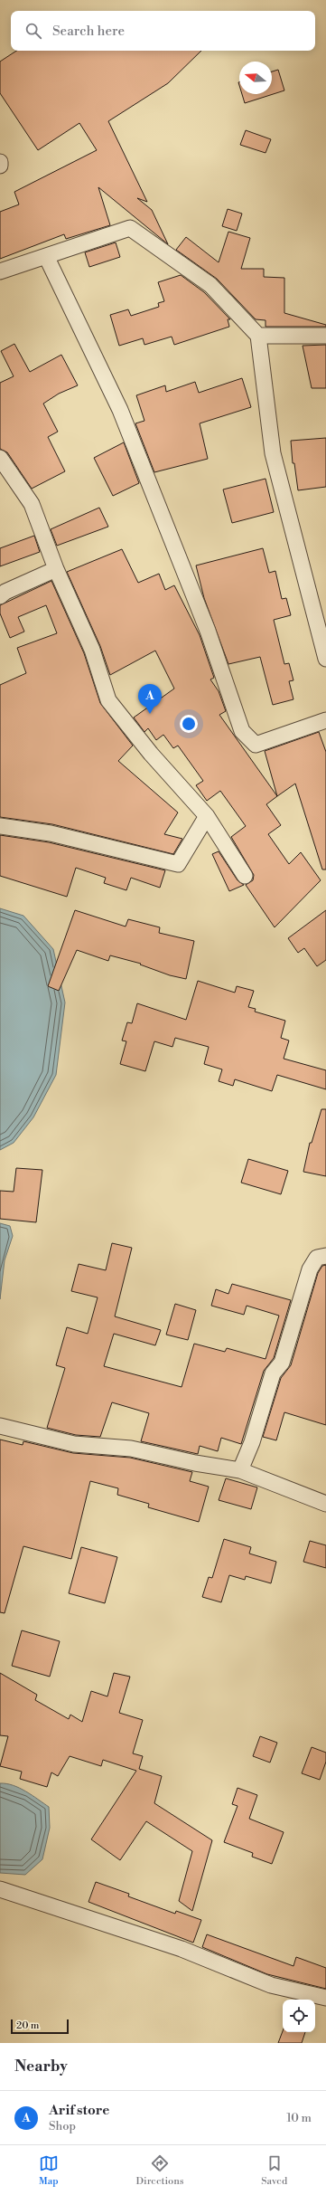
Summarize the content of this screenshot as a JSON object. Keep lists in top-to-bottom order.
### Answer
{
  "scale_bar": "20 m",
  "north": "left",
  "page": {
    "search": "Search here",
    "pins": "A",
    "scale": "20 m",
    "heading": "Nearby",
    "list": [
      {
        "mark": "A",
        "name": "Arif store",
        "note": "Shop",
        "value": "10 m"
      }
    ],
    "nav": ["Map", "Directions", "Saved"]
  }
}
